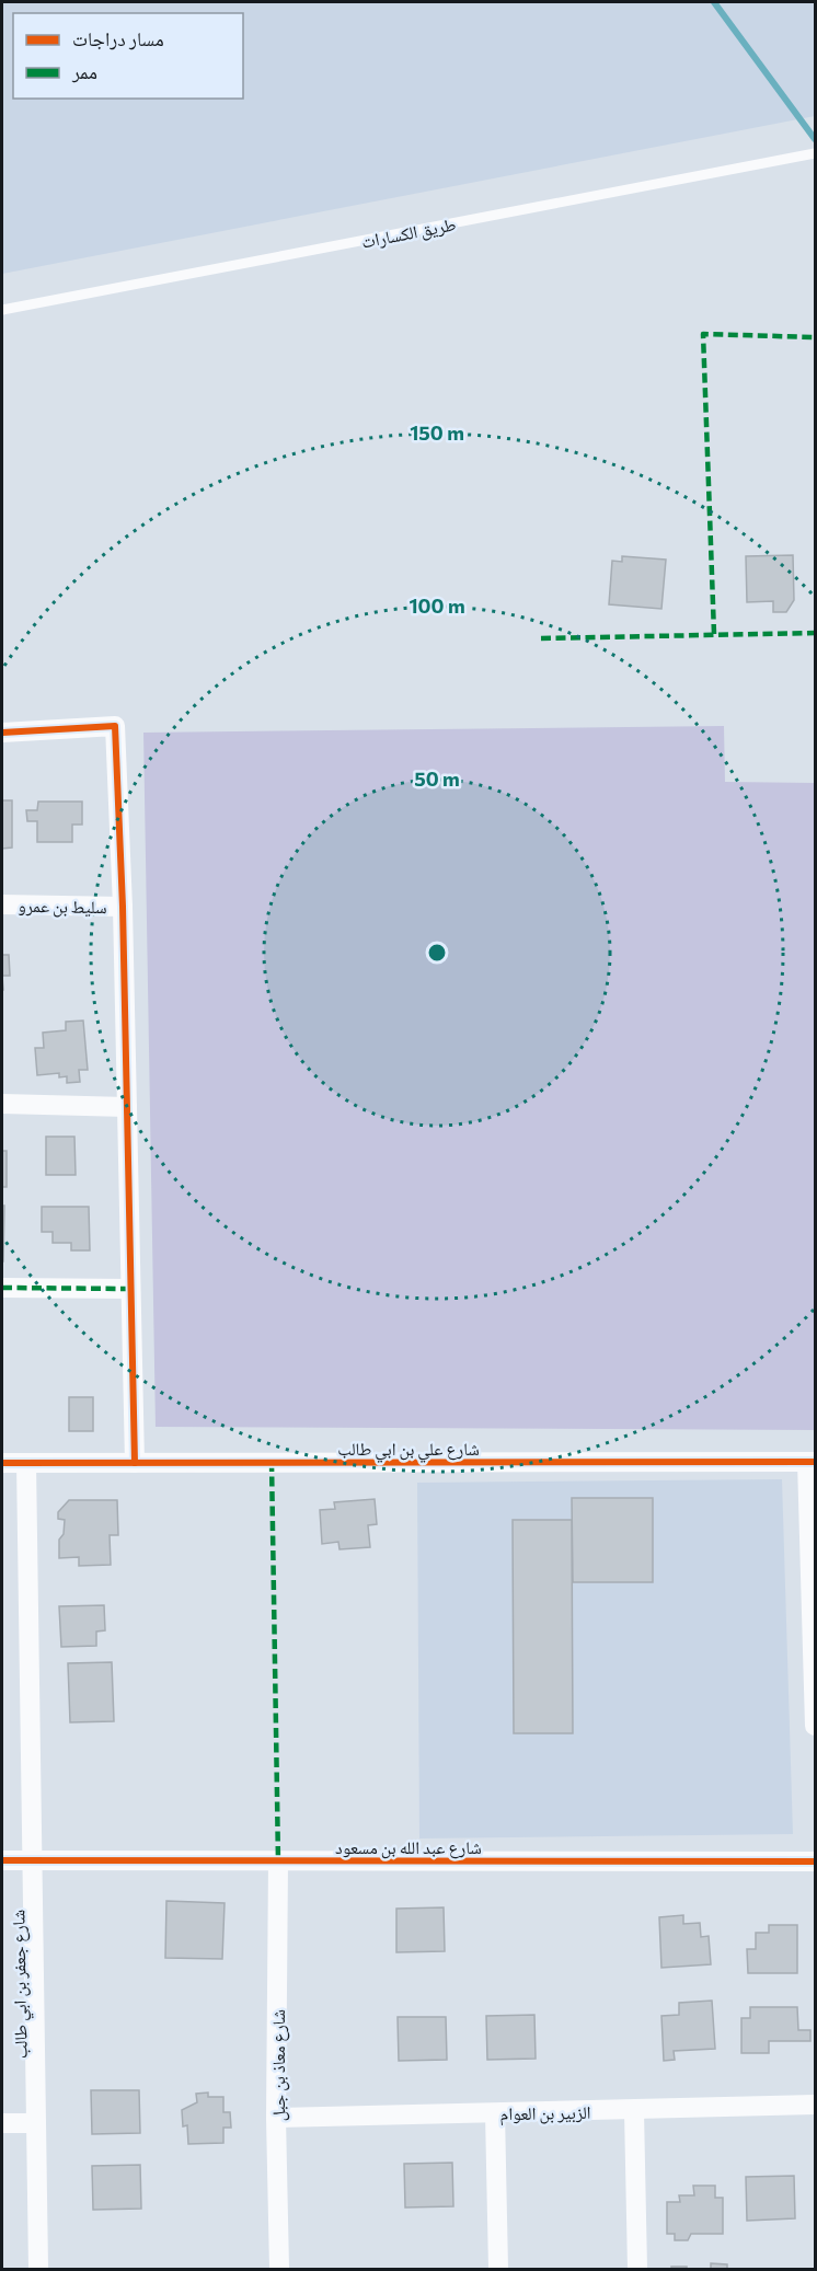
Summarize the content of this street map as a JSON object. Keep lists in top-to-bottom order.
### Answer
{
  "streets": {
    "street": [
      "سليط بن عمرو",
      "شارع علي بن ابي طالب",
      "شارع عبد الله بن مسعود",
      "شارع جعفر بن ابي طالب",
      "شارع معاذ بن جبل",
      "الزبير بن العوام"
    ],
    "lane": ["طريق الكسارات"]
  },
  "crossings": [
    ["شارع علي بن ابي طالب", "شارع جعفر بن ابي طالب"],
    ["شارع عبد الله بن مسعود", "شارع جعفر بن ابي طالب"],
    ["شارع عبد الله بن مسعود", "شارع معاذ بن جبل"],
    ["شارع معاذ بن جبل", "الزبير بن العوام"]
  ],
  "legend": ["مسار دراجات", "ممر"],
  "rings": ["150 m", "100 m", "50 m"]
}
